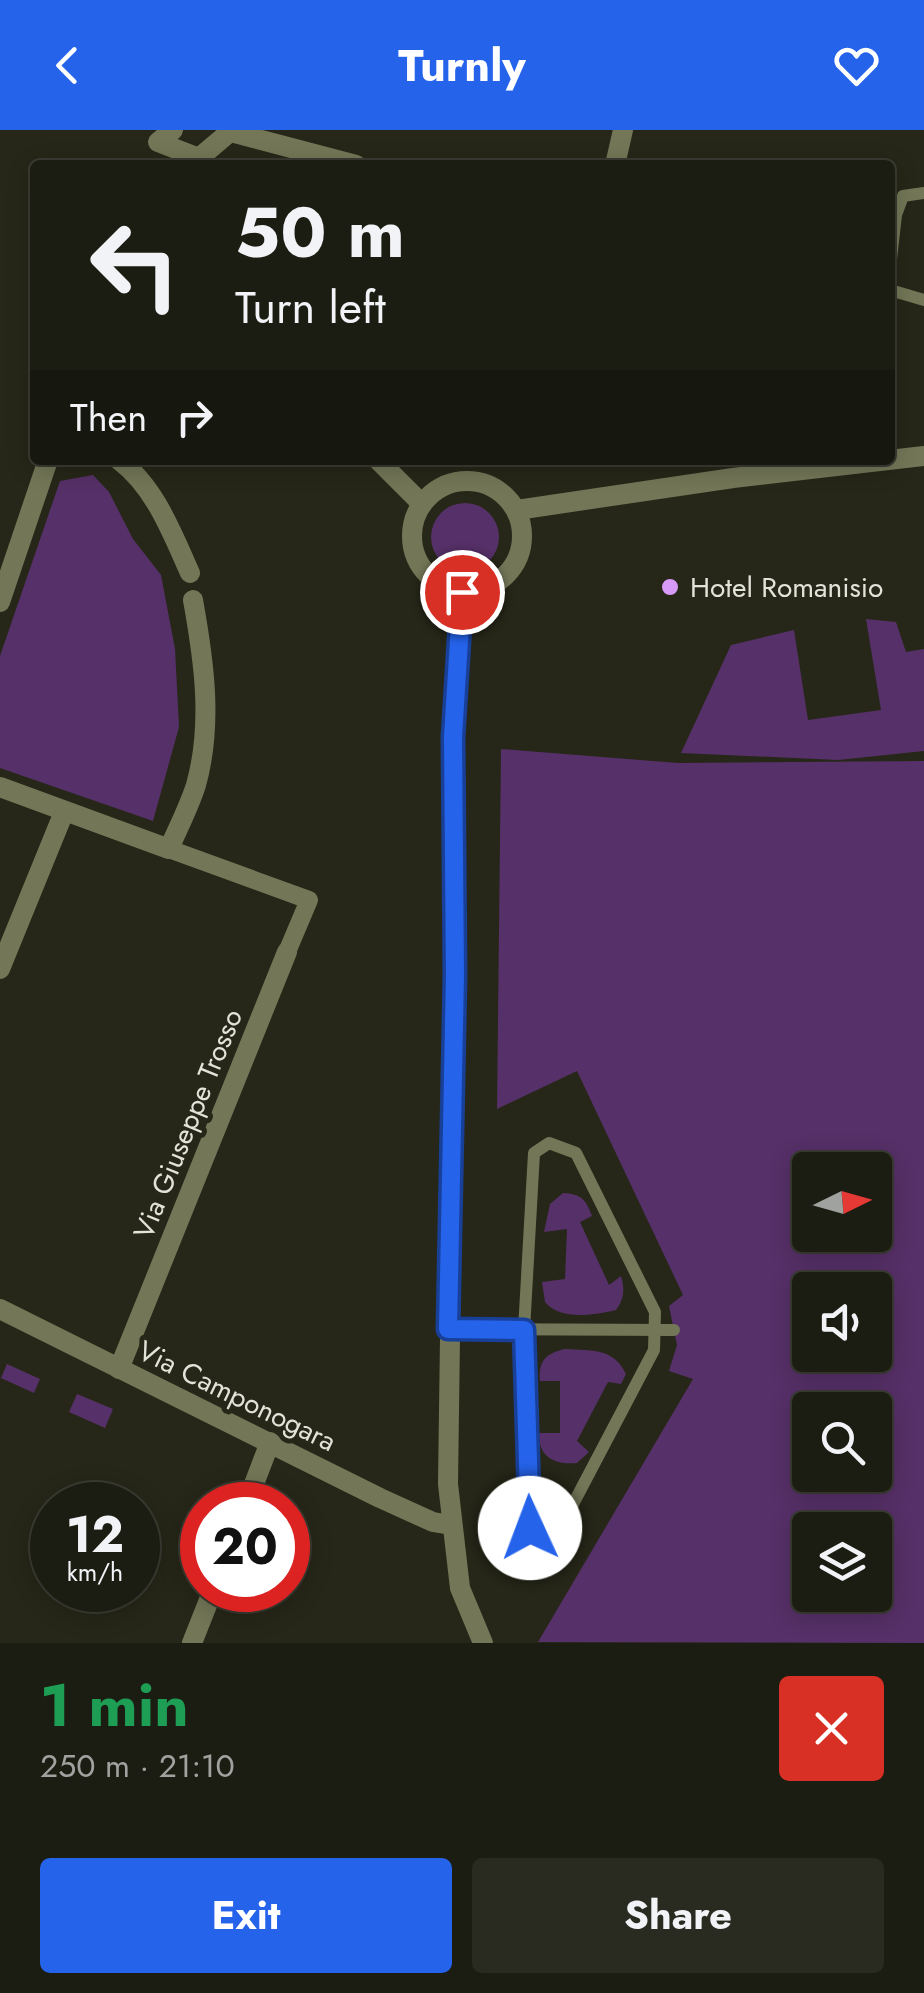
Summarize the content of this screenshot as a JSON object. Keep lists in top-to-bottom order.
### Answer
{
  "streets": {
    "street": ["Via Giuseppe Trosso", "Via Camponogara"]
  },
  "crossings": [
    ["Via Giuseppe Trosso", "Via Camponogara"]
  ],
  "places": ["Hotel Romanisio"],
  "north": "right",
  "page": {
    "header": "Turnly",
    "turn": ["50 m", "Turn left"],
    "then": "Then",
    "speed": "12 km/h",
    "limit": "20",
    "heading": ["1 min", "250 m · 21:10"],
    "buttons": ["Exit", "Share"]
  }
}
